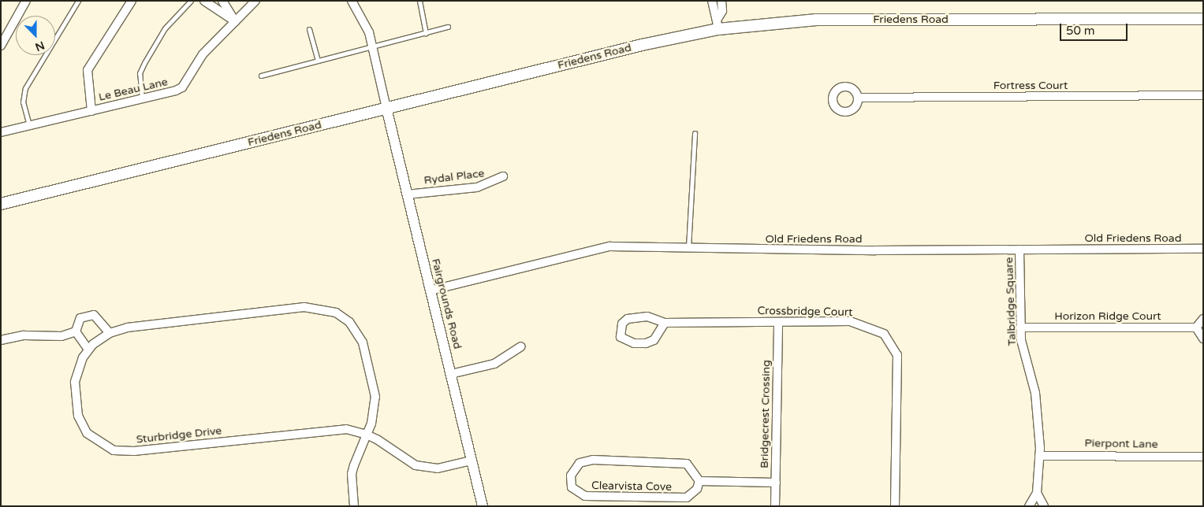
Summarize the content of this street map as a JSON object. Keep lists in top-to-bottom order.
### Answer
{
  "streets": {
    "main road": ["Friedens Road"],
    "street": [
      "Fortress Court",
      "Le Beau Lane",
      "Rydal Place",
      "Old Friedens Road",
      "Talbridge Square",
      "Fairgrounds Road",
      "Crossbridge Court",
      "Horizon Ridge Court",
      "Bridgecrest Crossing",
      "Sturbridge Drive",
      "Pierpont Lane",
      "Clearvista Cove"
    ]
  },
  "crossings": [
    ["Friedens Road", "Fairgrounds Road"],
    ["Rydal Place", "Fairgrounds Road"],
    ["Old Friedens Road", "Talbridge Square"],
    ["Old Friedens Road", "Fairgrounds Road"],
    ["Talbridge Square", "Horizon Ridge Court"],
    ["Talbridge Square", "Pierpont Lane"],
    ["Fairgrounds Road", "Sturbridge Drive"],
    ["Crossbridge Court", "Bridgecrest Crossing"]
  ],
  "scale_bar": "50 m",
  "north": "bottom"
}
